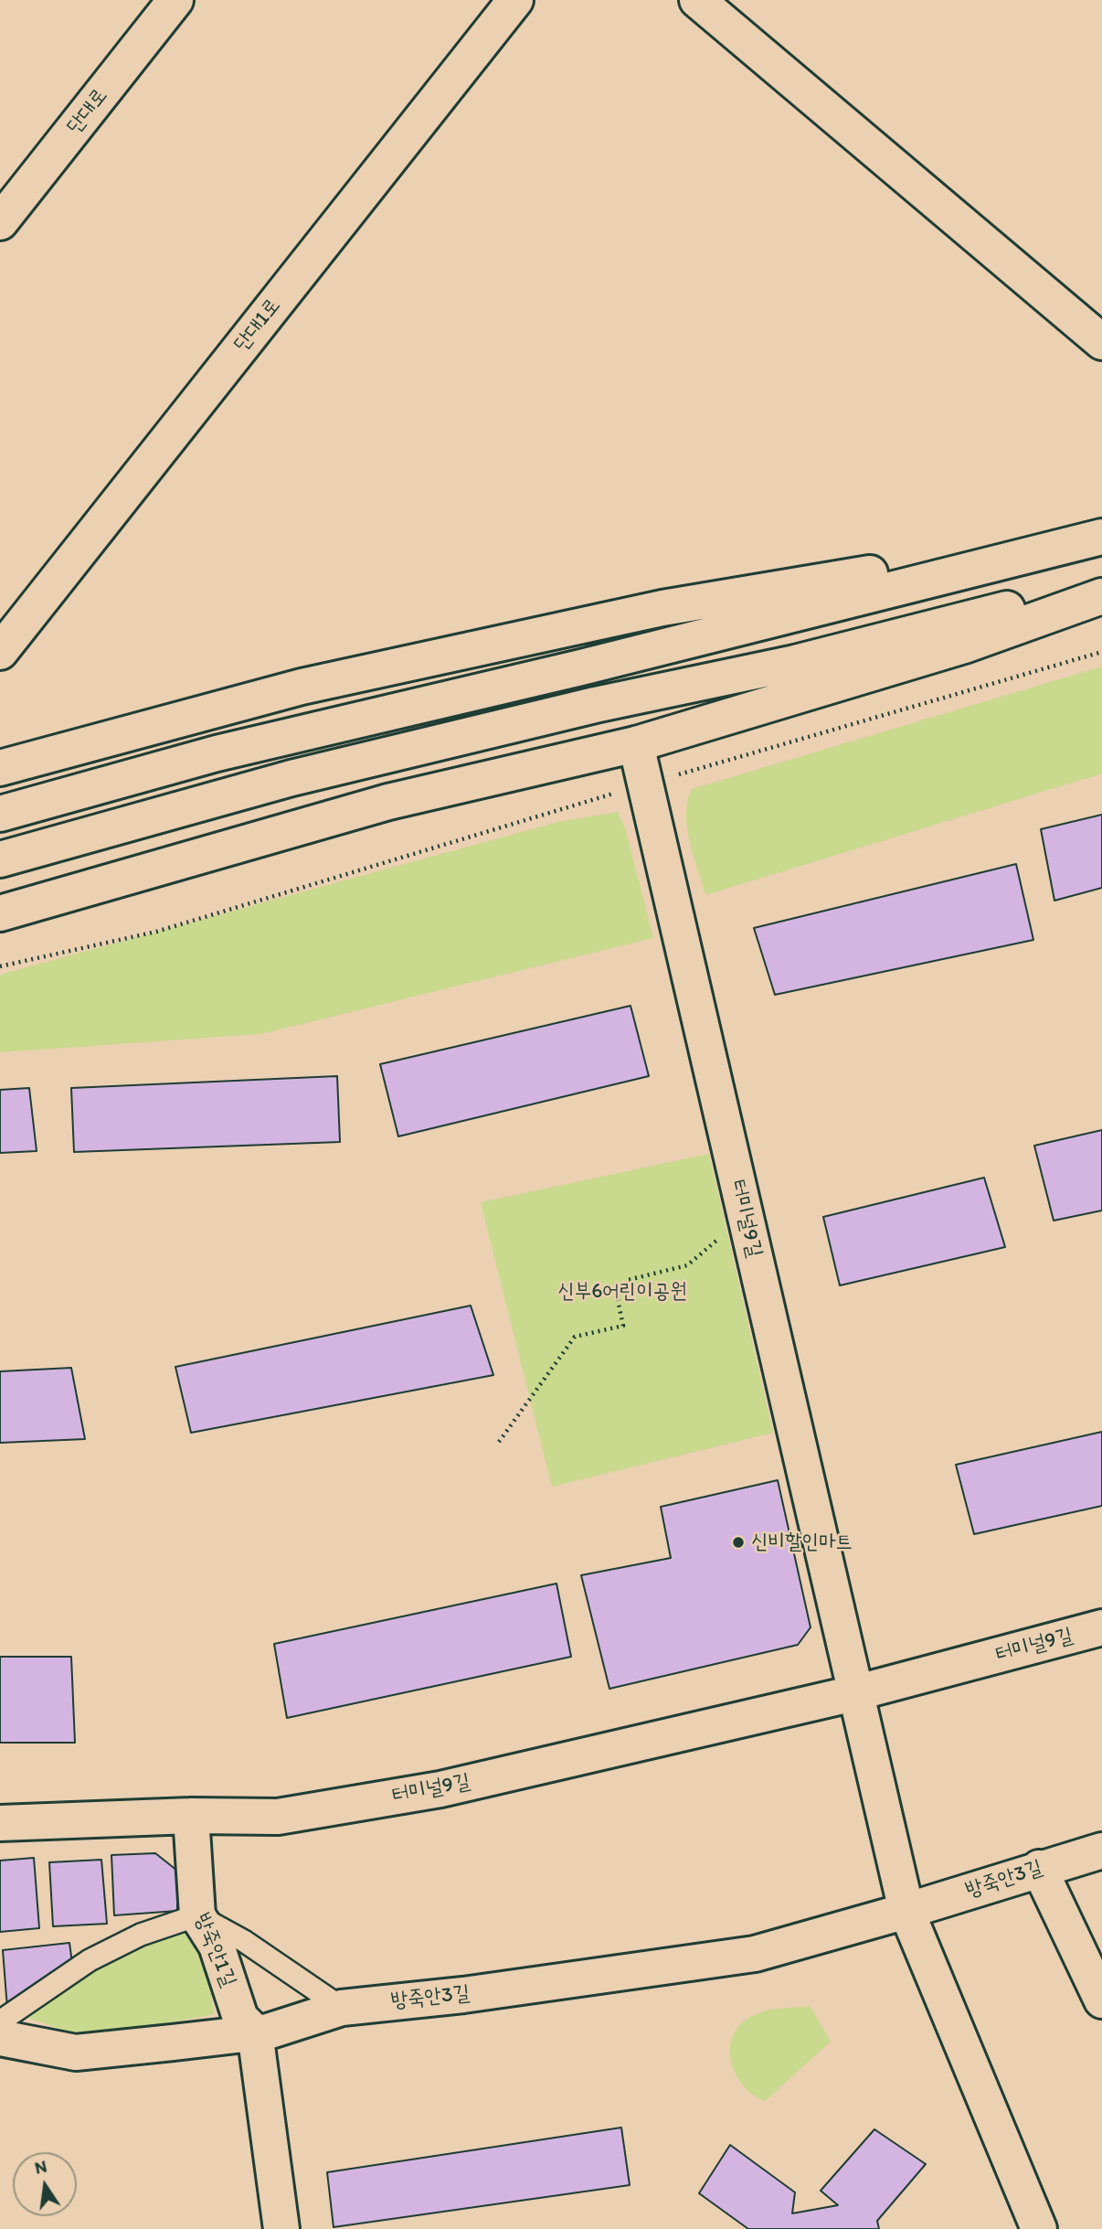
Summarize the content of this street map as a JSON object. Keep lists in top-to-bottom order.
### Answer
{
  "streets": {
    "street": [
      "단대로",
      "단대1로",
      "터미널9길",
      "방죽안3길",
      "방죽안1길"
    ]
  },
  "crossings": [
    ["터미널9길", "방죽안1길"],
    ["방죽안3길", "방죽안1길"]
  ],
  "parks": ["신부6어린이공원"],
  "places": ["신비할인마트"],
  "north": "top"
}
